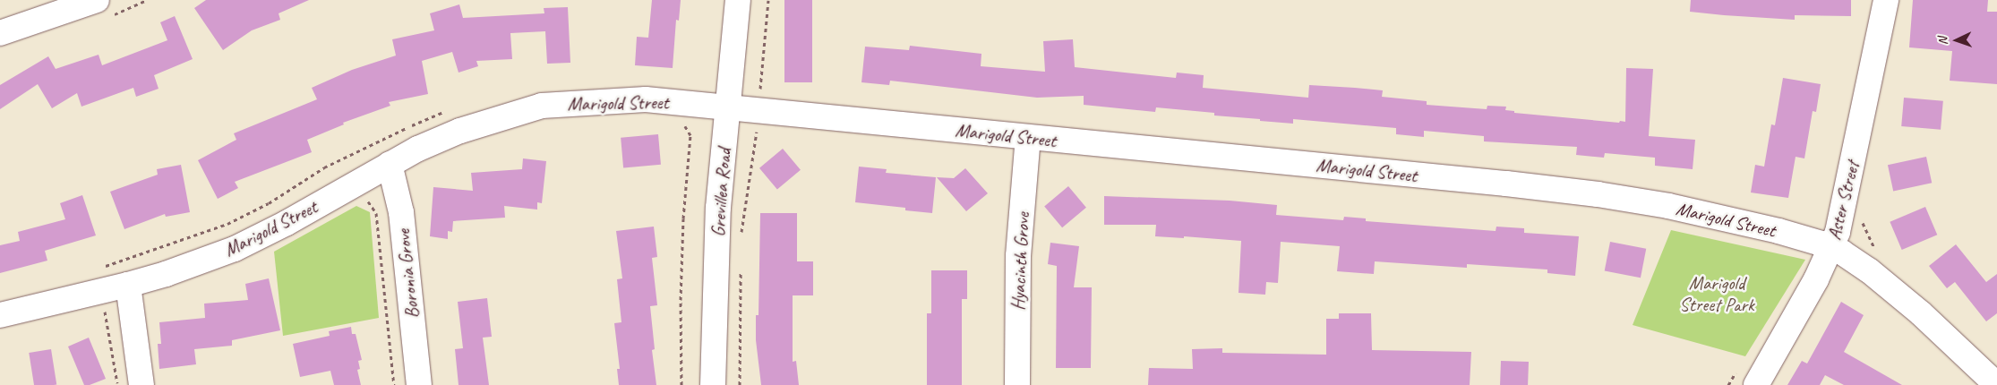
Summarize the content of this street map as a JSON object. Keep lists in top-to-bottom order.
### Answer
{
  "streets": {
    "street": [
      "Marigold Street",
      "Grevillea Road",
      "Aster Street",
      "Hyacinth Grove",
      "Boronia Grove"
    ]
  },
  "crossings": [
    ["Marigold Street", "Grevillea Road"],
    ["Marigold Street", "Aster Street"],
    ["Marigold Street", "Hyacinth Grove"],
    ["Marigold Street", "Boronia Grove"]
  ],
  "parks": ["Marigold Street Park"],
  "north": "left"
}
